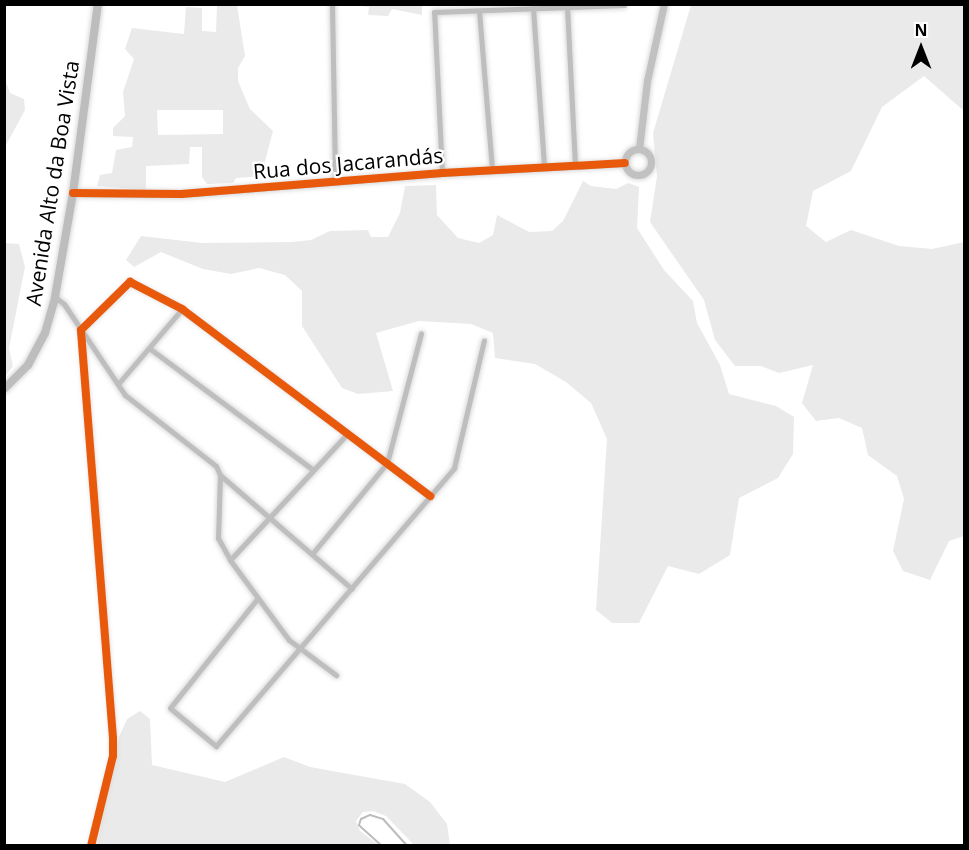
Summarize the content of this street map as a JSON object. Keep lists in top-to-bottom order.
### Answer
{
  "streets": {
    "main road": ["Avenida Alto da Boa Vista"],
    "street": ["Rua dos Jacarandás"]
  },
  "crossings": [
    ["Rua dos Jacarandás", "Avenida Alto da Boa Vista"]
  ],
  "north": "top"
}
